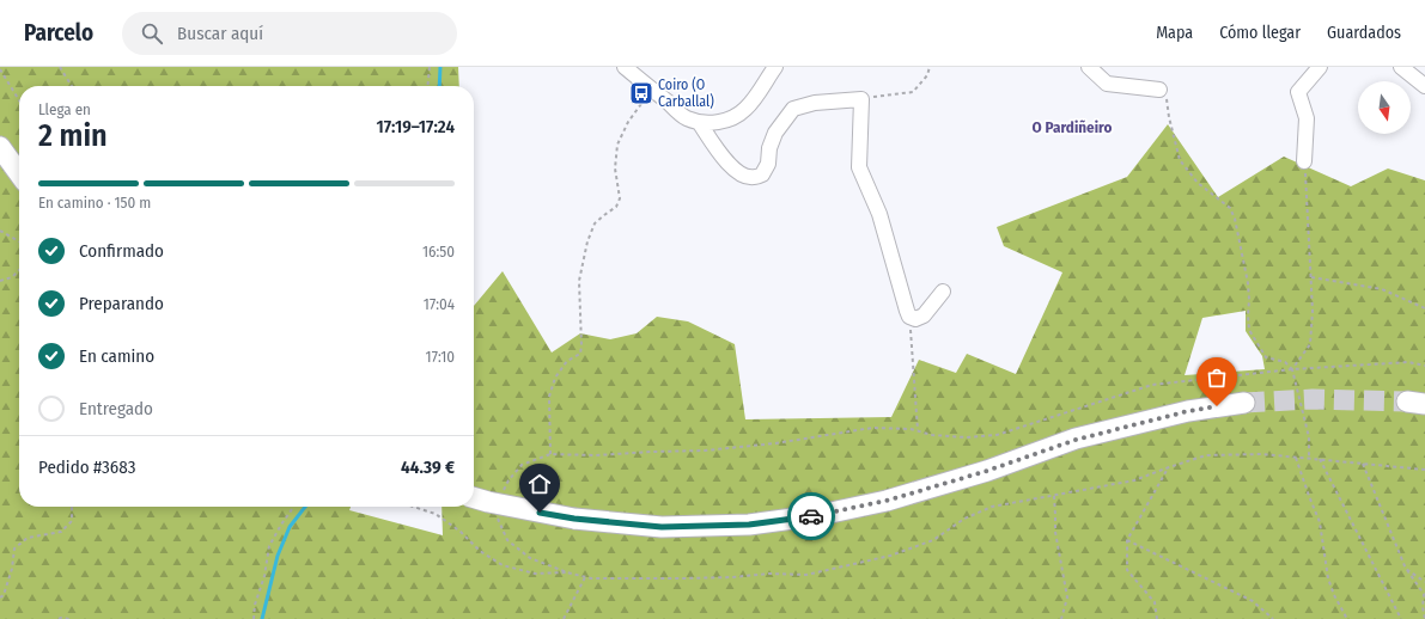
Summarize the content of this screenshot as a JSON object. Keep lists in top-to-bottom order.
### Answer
{
  "districts": ["O Pardiñeiro"],
  "places": {
    "bus stop": ["Coiro (O Carballal)"]
  },
  "north": "bottom",
  "page": {
    "header": "Parcelo",
    "search": "Buscar aquí",
    "nav": ["Mapa", "Cómo llegar", "Guardados"],
    "heading": ["2 min", "Llega en", "17:19–17:24"],
    "panel": ["Pedido #3683", "44.39 €"],
    "bar": "En camino · 150 m",
    "list": [
      ["Confirmado", "16:50"],
      ["Preparando", "17:04"],
      ["En camino", "17:10"],
      "Entregado"
    ]
  }
}
